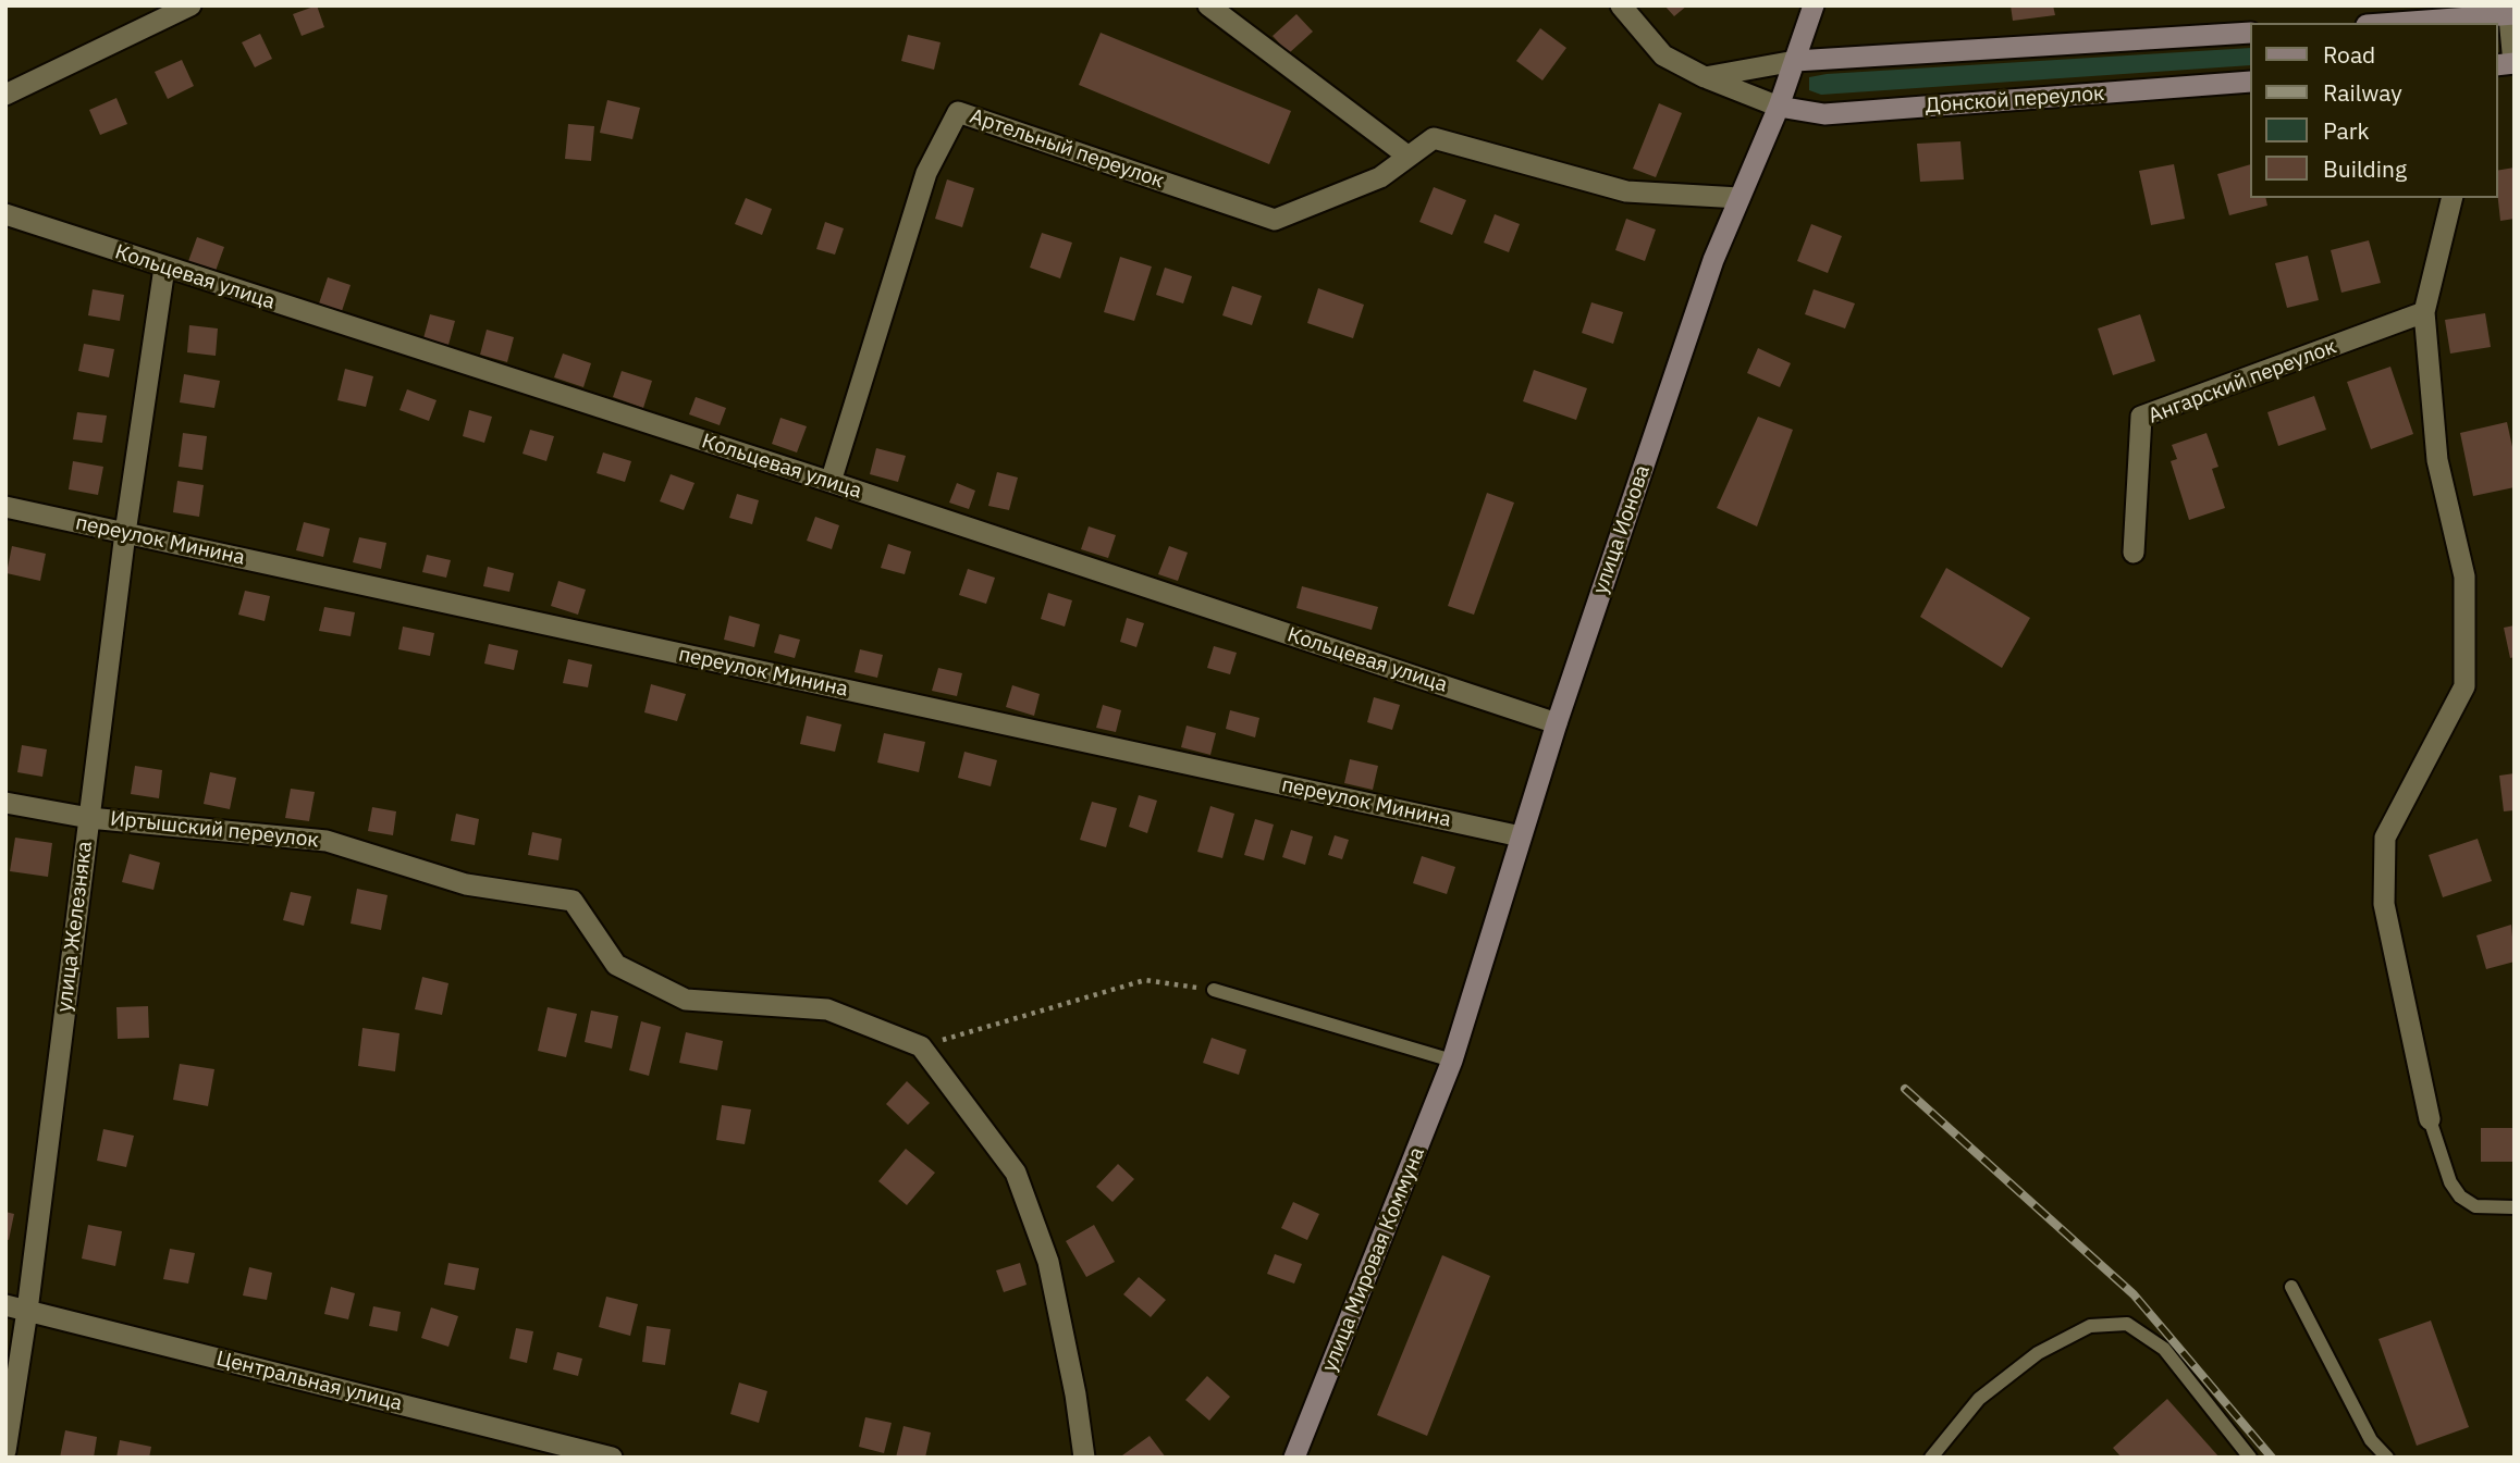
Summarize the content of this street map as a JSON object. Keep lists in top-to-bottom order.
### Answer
{
  "streets": {
    "main road": ["Донской переулок", "улица Ионова", "улица Мировая Коммуна"],
    "street": [
      "Артельный переулок",
      "Кольцевая улица",
      "Ангарский переулок",
      "переулок Минина",
      "Иртышский переулок",
      "улица Железняка",
      "Центральная улица"
    ]
  },
  "crossings": [
    ["Донской переулок", "улица Ионова"],
    ["Артельный переулок", "Кольцевая улица"],
    ["Артельный переулок", "улица Ионова"],
    ["Кольцевая улица", "улица Ионова"],
    ["Кольцевая улица", "улица Железняка"],
    ["улица Ионова", "переулок Минина"],
    ["улица Ионова", "улица Мировая Коммуна"],
    ["переулок Минина", "улица Железняка"],
    ["Иртышский переулок", "улица Железняка"],
    ["улица Железняка", "Центральная улица"]
  ],
  "legend": [
    "Road",
    "Railway",
    "Park",
    "Building"
  ]
}
